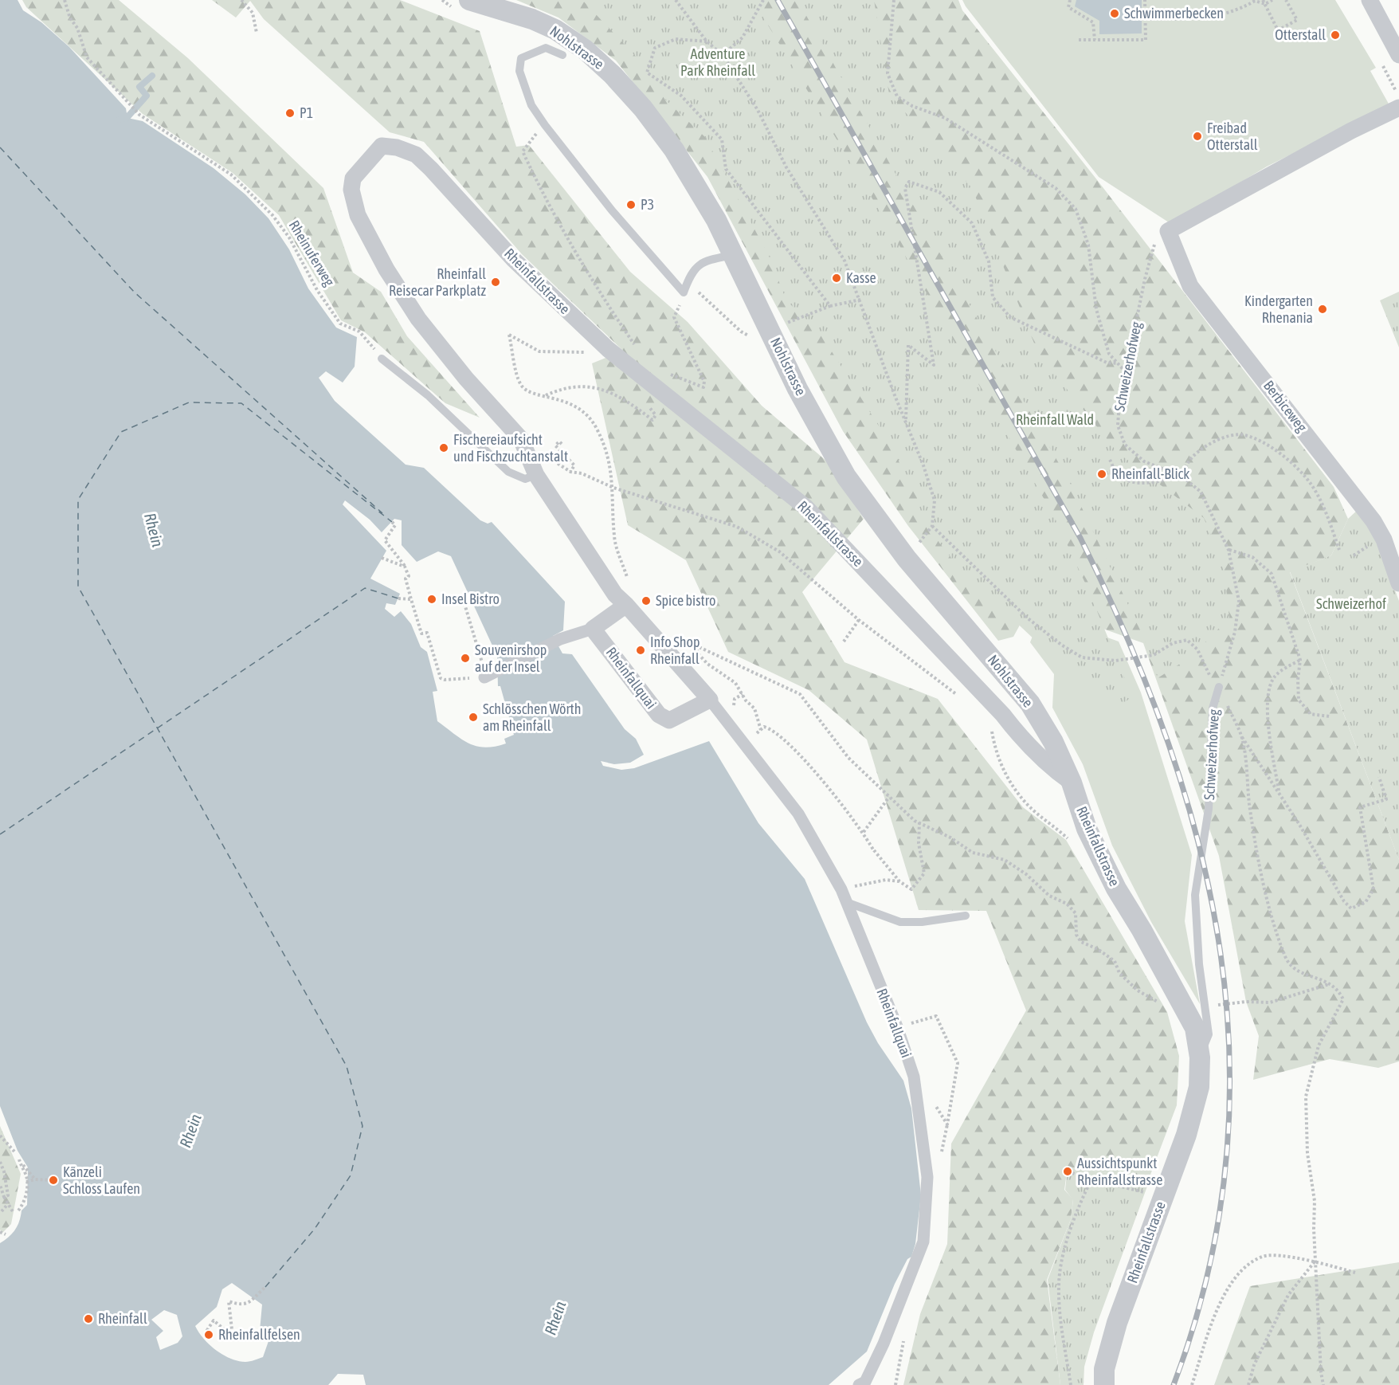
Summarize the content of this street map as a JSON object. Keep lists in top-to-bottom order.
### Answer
{
  "streets": {
    "street": [
      "Nohlstrasse",
      "Rheinfallstrasse",
      "Berbiceweg",
      "Rheinfallquai"
    ],
    "lane": ["Schweizerhofweg"],
    "path": ["Rheinuferweg"]
  },
  "crossings": [
    ["Nohlstrasse", "Rheinfallstrasse"],
    ["Rheinfallstrasse", "Schweizerhofweg"],
    ["Rheinfallstrasse", "Rheinfallquai"],
    ["Schweizerhofweg", "Berbiceweg"]
  ],
  "water": ["Rhein"],
  "parks": ["Adventure Park Rheinfall", "Rheinfall Wald", "Schweizerhof"],
  "places": [
    "Schwimmerbecken",
    "Otterstall",
    "P1",
    "Freibad Otterstall",
    "P3",
    "Kasse",
    "Rheinfall Reisecar Parkplatz",
    "Kindergarten Rhenania",
    "Fischereiaufsicht und Fischzuchtanstalt",
    "Rheinfall-Blick",
    "Insel Bistro",
    "Spice bistro",
    "Info Shop Rheinfall",
    "Souvenirshop auf der Insel",
    "Schlösschen Wörth am Rheinfall",
    "Aussichtspunkt Rheinfallstrasse",
    "Känzeli Schloss Laufen",
    "Rheinfall",
    "Rheinfallfelsen"
  ]
}
